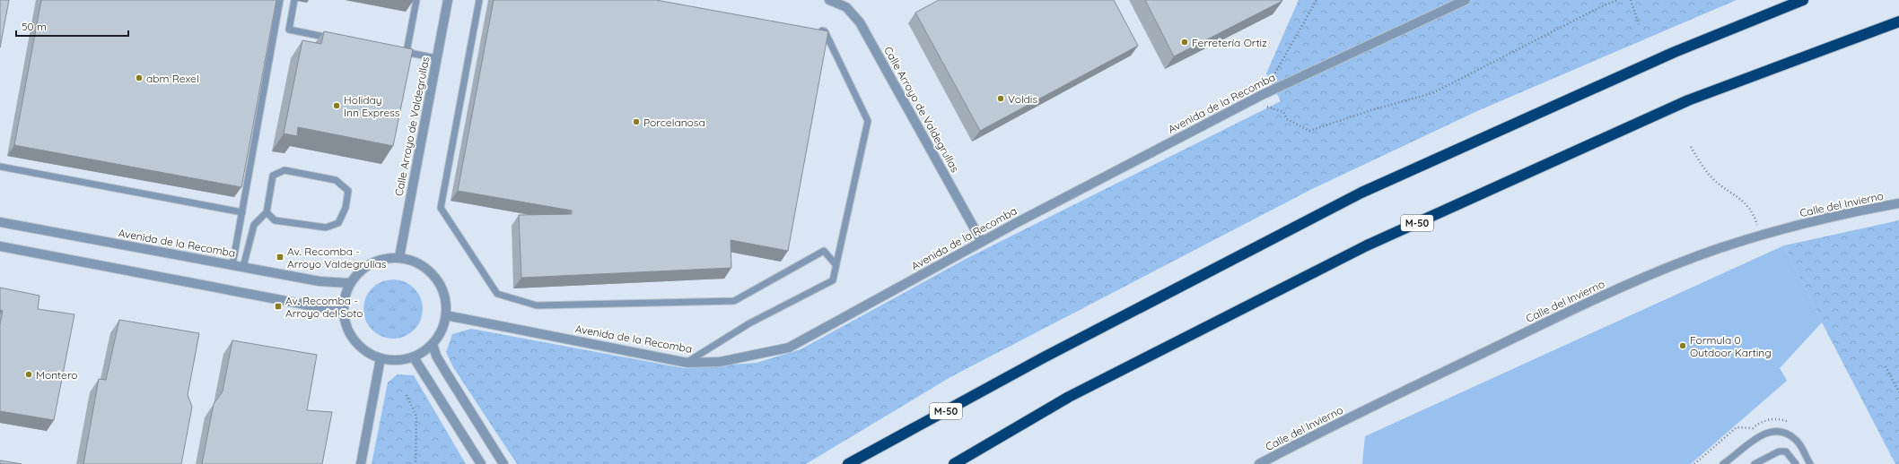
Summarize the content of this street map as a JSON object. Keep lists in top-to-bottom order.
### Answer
{
  "streets": {
    "highway": ["M-50"],
    "street": ["Avenida de la Recomba", "Calle Arroyo de Valdegrullas", "Calle del Invierno"]
  },
  "crossings": [
    ["Avenida de la Recomba", "Calle Arroyo de Valdegrullas"]
  ],
  "places": {
    "other": [
      "Ferretería Ortiz",
      "abm Rexel",
      "Voldis",
      "Holiday Inn Express",
      "Porcelanosa",
      "Formula 0 Outdoor Karting",
      "Montero"
    ],
    "transit": ["Av. Recomba - Arroyo Valdegrullas", "Av. Recomba - Arroyo del Soto"]
  },
  "scale_bar": "50 m"
}
